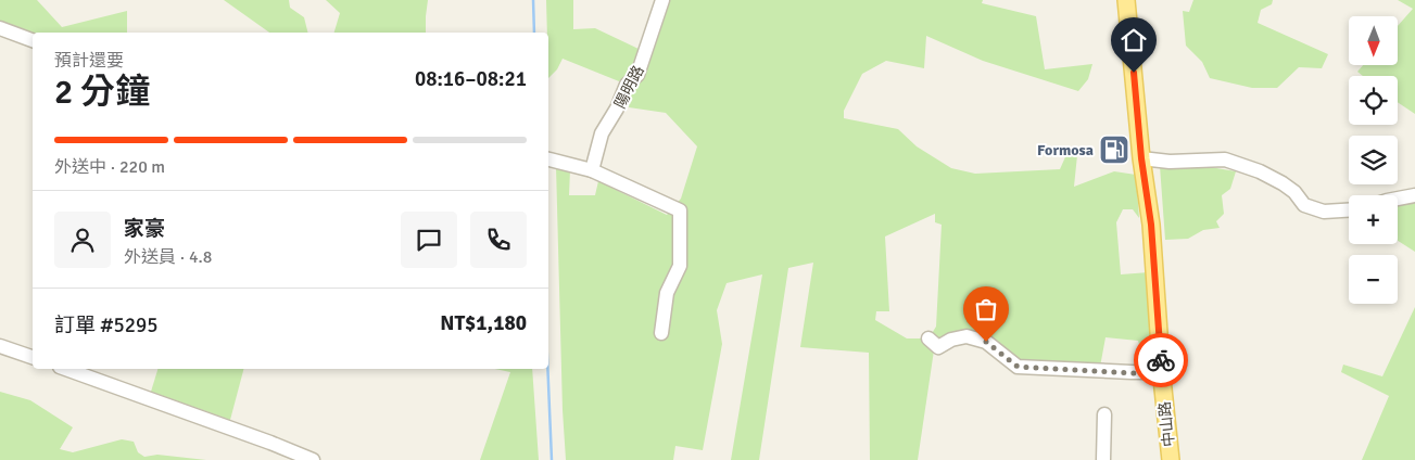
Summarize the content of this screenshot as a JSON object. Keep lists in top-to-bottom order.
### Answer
{
  "streets": {
    "main road": ["中山路"],
    "street": ["陽明路"]
  },
  "places": {
    "fuel station": ["Formosa"]
  },
  "north": "bottom",
  "page": {
    "map_buttons": ["+", "−"],
    "heading": ["2 分鐘", "預計還要", "08:16–08:21"],
    "panel": [
      "家豪",
      "外送員 · 4.8",
      "訂單 #5295",
      "NT$1,180"
    ],
    "bar": "外送中 · 220 m"
  }
}
